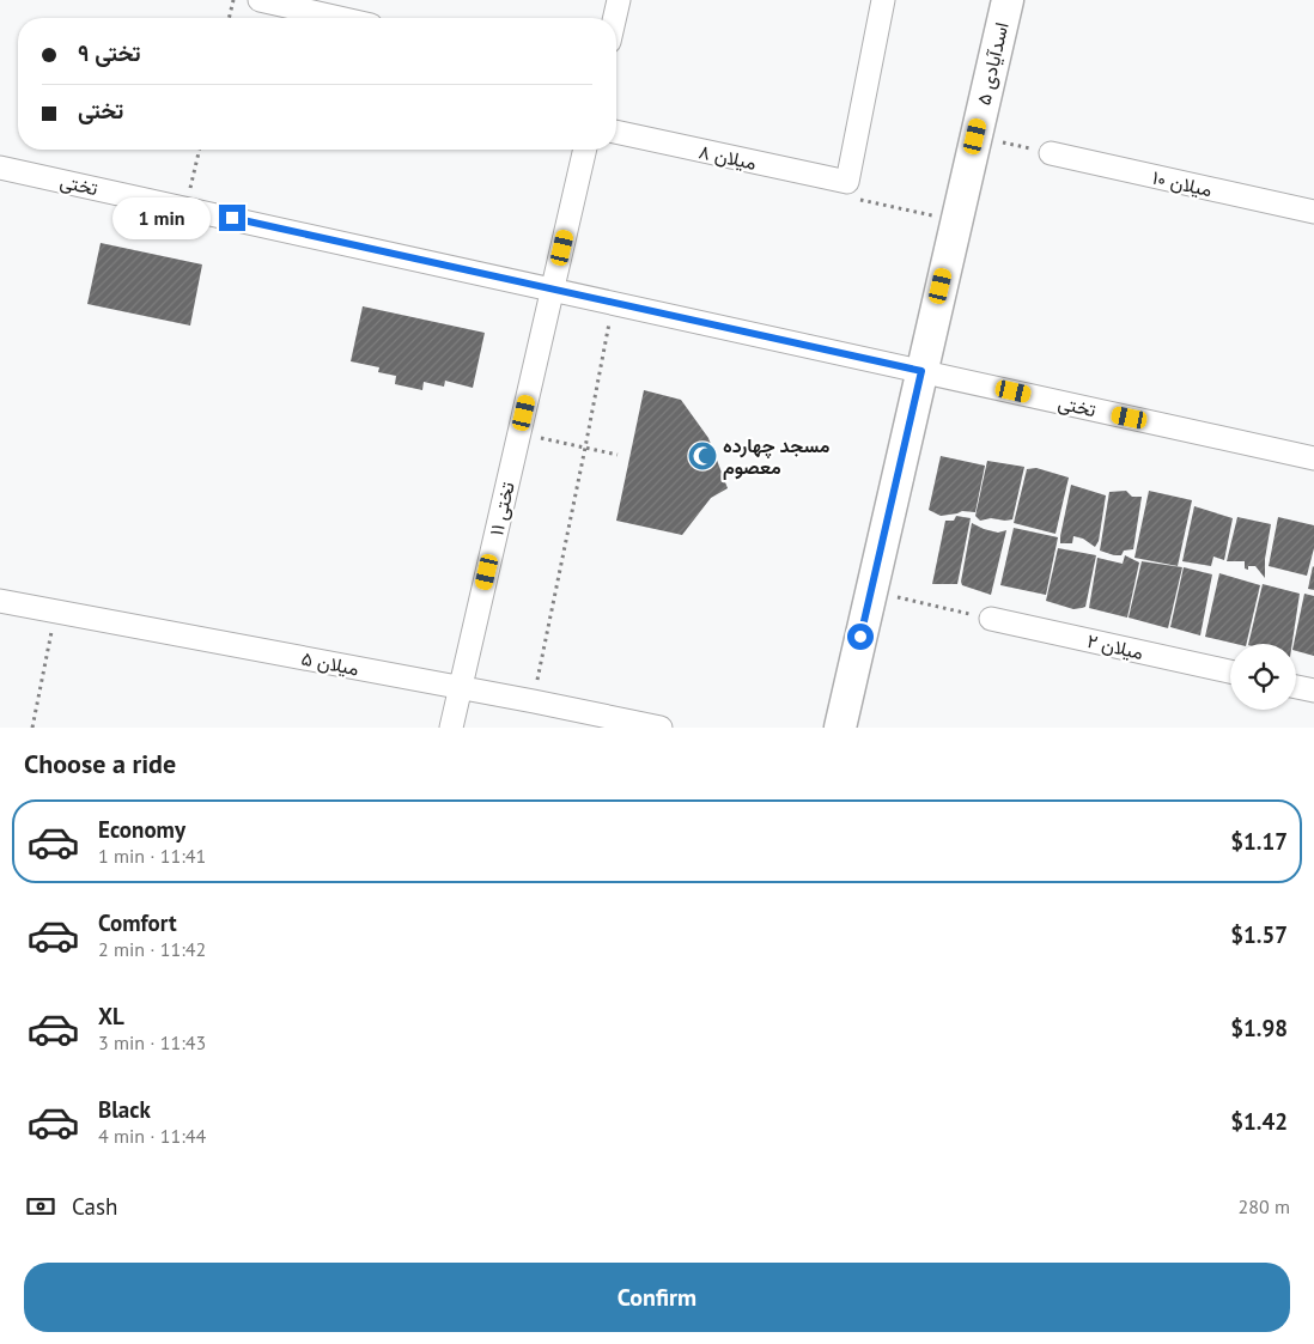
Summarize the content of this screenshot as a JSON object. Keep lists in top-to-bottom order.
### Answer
{
  "streets": {
    "street": [
      "اسدآیادی ۵",
      "میلان ۸",
      "میلان ۱۰",
      "تختی",
      "تختی ۱۱",
      "میلان ۲",
      "میلان ۵"
    ]
  },
  "crossings": [
    ["اسدآیادی ۵", "تختی"],
    ["تختی", "تختی ۱۱"],
    ["تختی ۱۱", "میلان ۵"]
  ],
  "places": {
    "mosque": ["مسجد چهارده معصوم"]
  },
  "page": {
    "banner": ["تختی ۹", "تختی"],
    "bubble": "1 min",
    "heading": "Choose a ride",
    "list": [
      {
        "name": "Economy",
        "note": "1 min · 11:41",
        "value": "$1.17"
      },
      {
        "name": "Comfort",
        "note": "2 min · 11:42",
        "value": "$1.57"
      },
      {
        "name": "XL",
        "note": "3 min · 11:43",
        "value": "$1.98"
      },
      {
        "name": "Black",
        "note": "4 min · 11:44",
        "value": "$1.42"
      }
    ],
    "pay": ["Cash", "280 m"],
    "buttons": "Confirm"
  }
}
